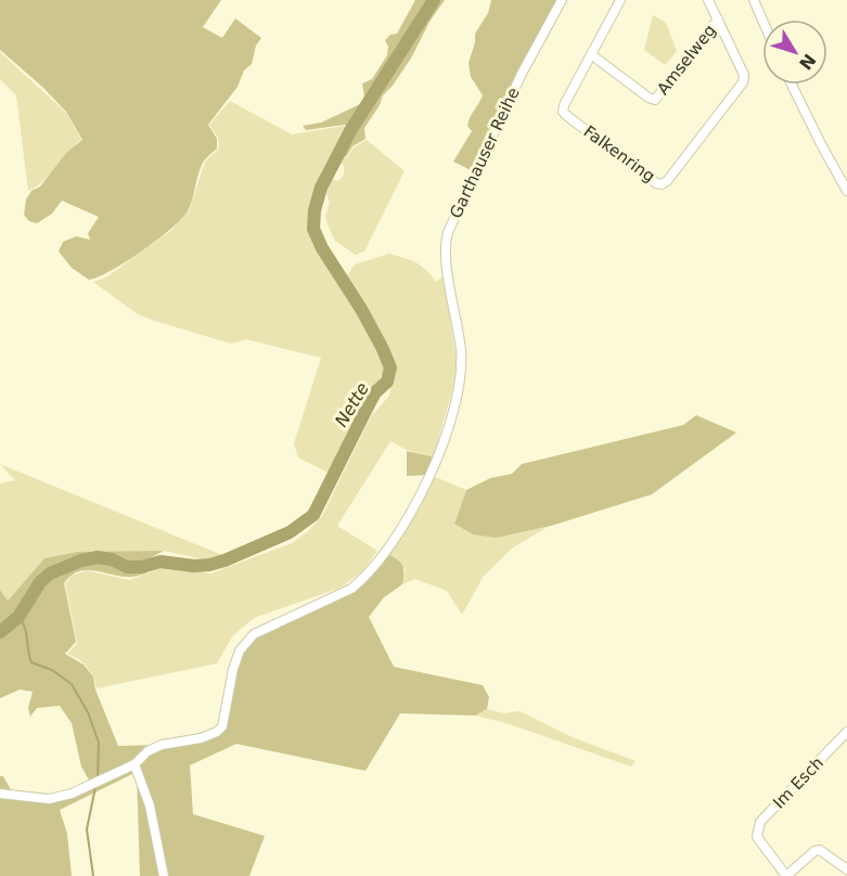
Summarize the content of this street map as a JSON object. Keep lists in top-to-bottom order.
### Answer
{
  "streets": {
    "street": [
      "Amselweg",
      "Garthauser Reihe",
      "Falkenring",
      "Im Esch"
    ]
  },
  "crossings": [
    ["Amselweg", "Falkenring"]
  ],
  "water": ["Nette"],
  "north": "bottom right"
}
